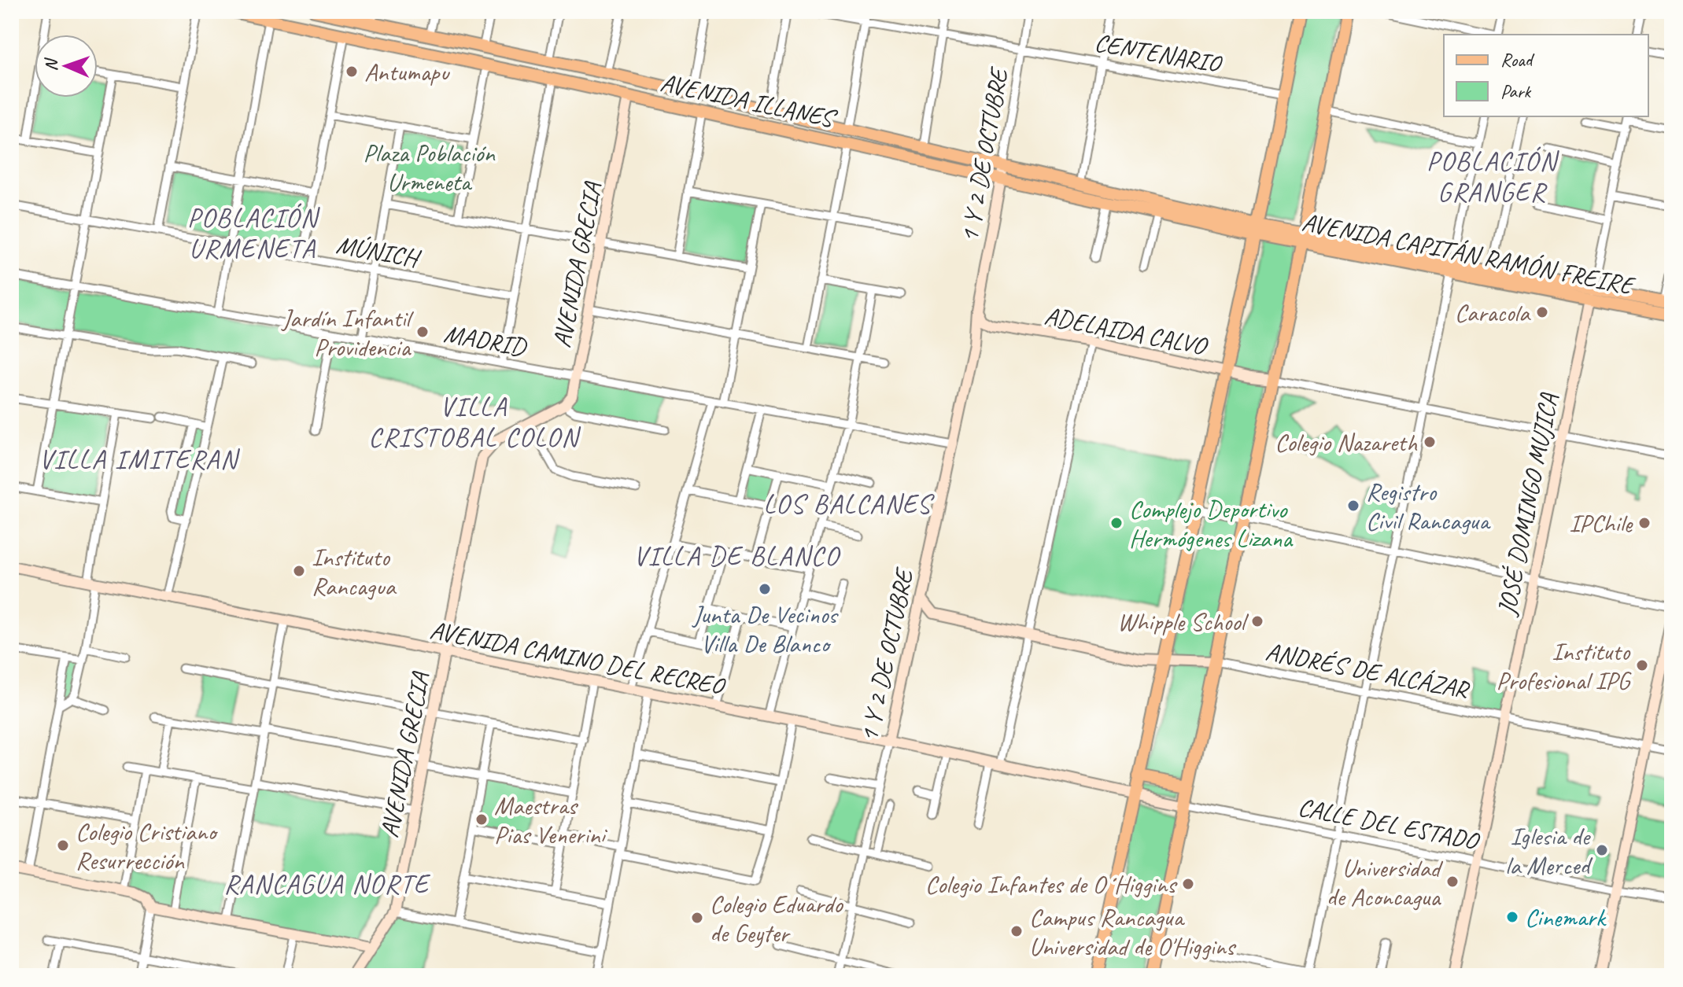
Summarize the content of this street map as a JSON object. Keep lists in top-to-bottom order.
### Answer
{
  "streets": {
    "main road": ["AVENIDA ILLANES", "AVENIDA CAPITÁN RAMÓN FREIRE"],
    "street": [
      "CENTENARIO",
      "1 Y 2 DE OCTUBRE",
      "MÚNICH",
      "AVENIDA GRECIA",
      "ADELAIDA CALVO",
      "MADRID",
      "JOSÉ DOMINGO MUJICA",
      "AVENIDA CAMINO DEL RECREO",
      "ANDRÉS DE ALCÁZAR",
      "CALLE DEL ESTADO"
    ]
  },
  "crossings": [
    ["CENTENARIO", "1 Y 2 DE OCTUBRE"],
    ["AVENIDA ILLANES", "1 Y 2 DE OCTUBRE"],
    ["AVENIDA ILLANES", "AVENIDA CAPITÁN RAMÓN FREIRE"],
    ["AVENIDA ILLANES", "AVENIDA GRECIA"],
    ["1 Y 2 DE OCTUBRE", "ADELAIDA CALVO"],
    ["1 Y 2 DE OCTUBRE", "MADRID"],
    ["1 Y 2 DE OCTUBRE", "AVENIDA CAMINO DEL RECREO"],
    ["AVENIDA CAPITÁN RAMÓN FREIRE", "JOSÉ DOMINGO MUJICA"],
    ["AVENIDA GRECIA", "MADRID"],
    ["AVENIDA GRECIA", "AVENIDA CAMINO DEL RECREO"],
    ["JOSÉ DOMINGO MUJICA", "ANDRÉS DE ALCÁZAR"],
    ["JOSÉ DOMINGO MUJICA", "CALLE DEL ESTADO"],
    ["AVENIDA CAMINO DEL RECREO", "CALLE DEL ESTADO"]
  ],
  "districts": [
    "POBLACIÓN GRANGER",
    "POBLACIÓN URMENETA",
    "VILLA CRISTOBAL COLON",
    "VILLA IMITERAN",
    "LOS BALCANES",
    "VILLA DE BLANCO",
    "RANCAGUA NORTE"
  ],
  "parks": ["Plaza Población Urmeneta"],
  "places": [
    "Antumapu",
    "Caracola",
    "Jardín Infantil Providencia",
    "Colegio Nazareth",
    "Registro Civil Rancagua",
    "Complejo Deportivo Hermógenes Lizana",
    "IPChile",
    "Instituto Rancagua",
    "Junta De Vecinos Villa De Blanco",
    "Whipple School",
    "Instituto Profesional IPG",
    "Maestras Pias Venerini",
    "Colegio Cristiano Resurrección",
    "Iglesia de la Merced",
    "Universidad de Aconcagua",
    "Colegio Infantes de O´Higgins",
    "Cinemark",
    "Colegio Eduardo de Geyter",
    "Campus Rancagua Universidad de O'Higgins"
  ],
  "legend": ["Road", "Park"],
  "north": "left"
}
